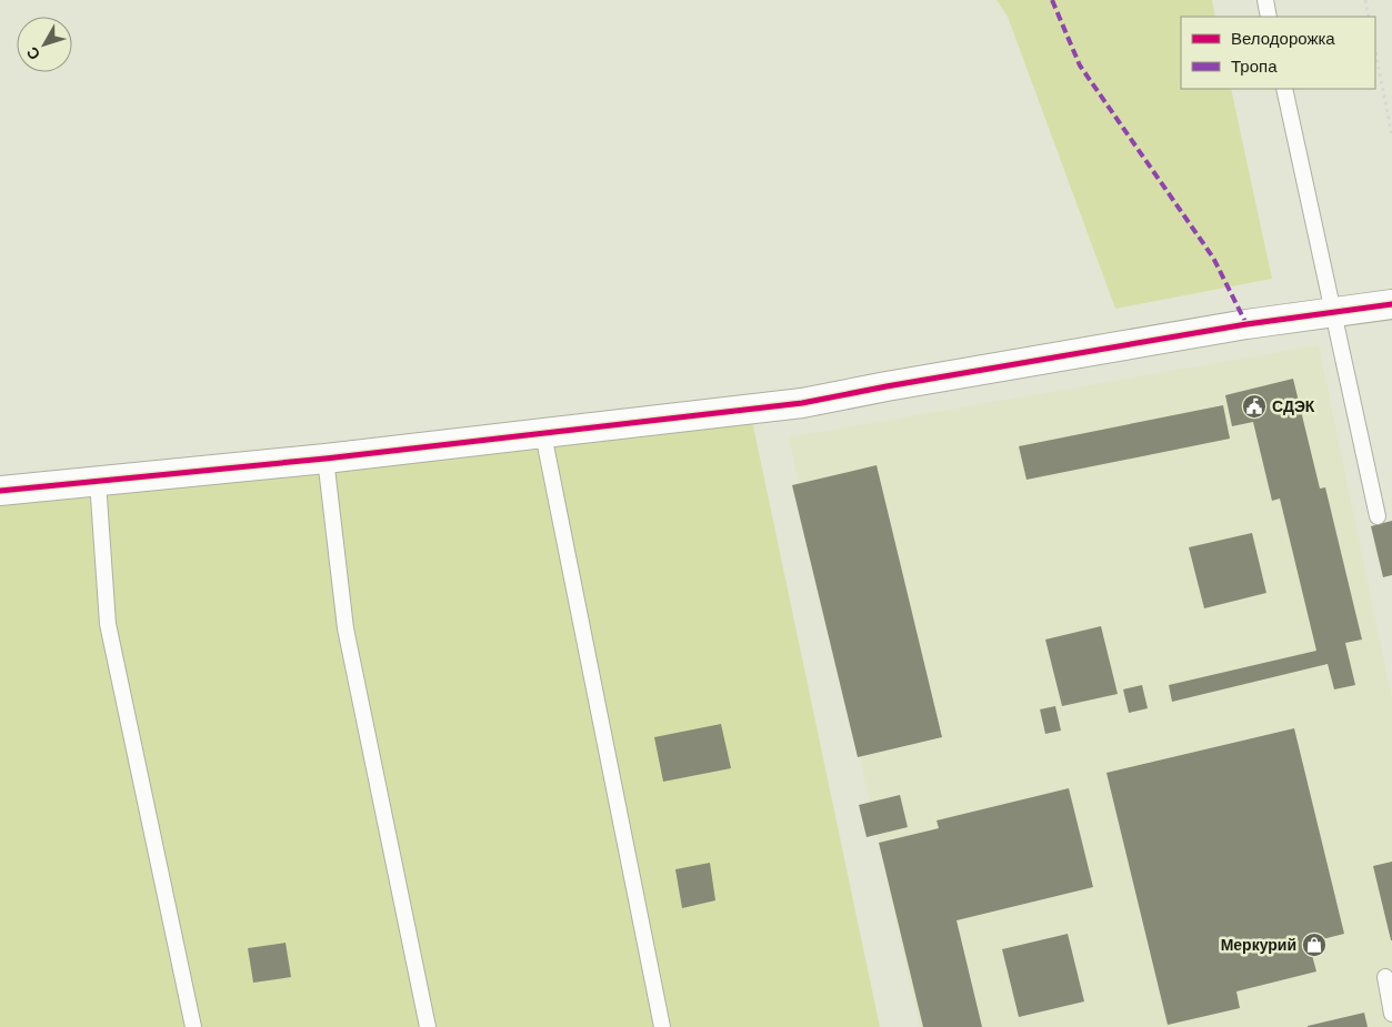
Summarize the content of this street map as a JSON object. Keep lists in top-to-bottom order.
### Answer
{
  "places": {
    "public building": ["СДЭК"],
    "shop": ["Меркурий"]
  },
  "legend": ["Велодорожка", "Тропа"],
  "north": "bottom left"
}
